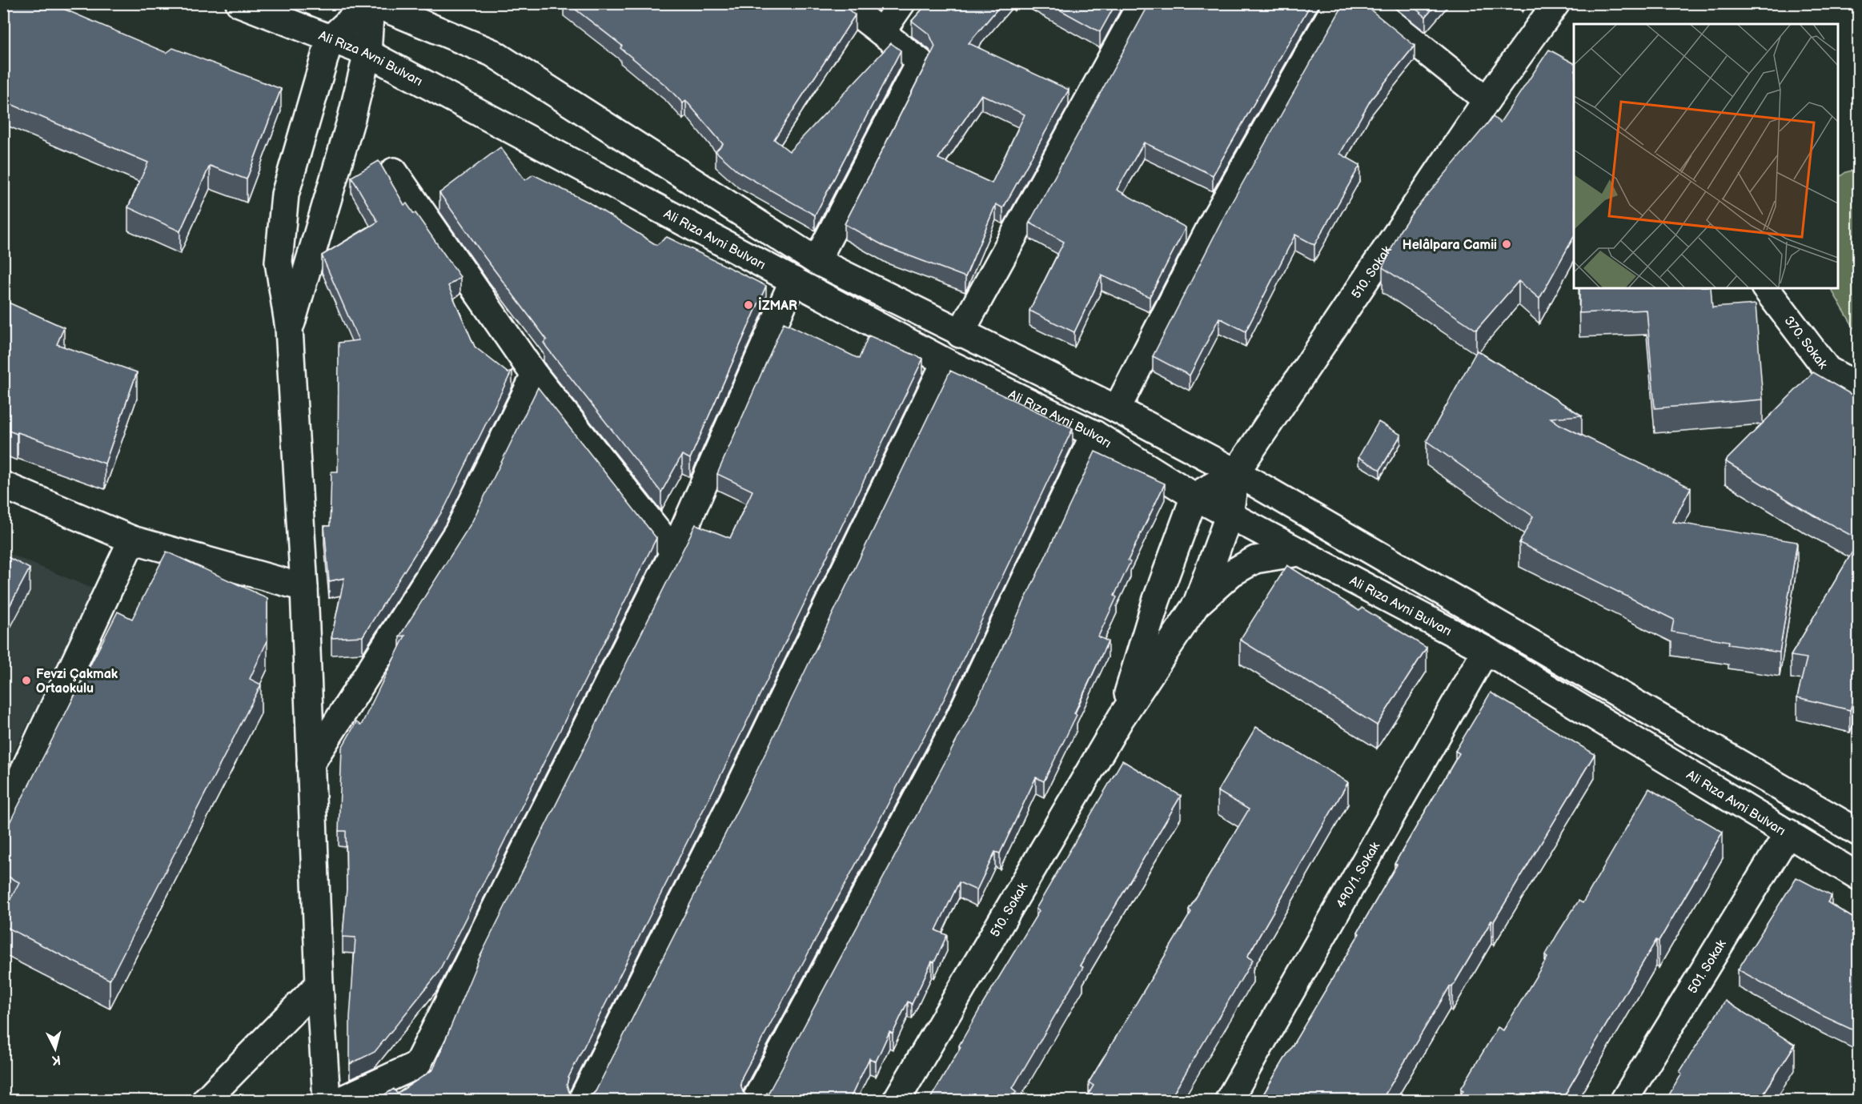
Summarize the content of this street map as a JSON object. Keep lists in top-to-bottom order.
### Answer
{
  "streets": {
    "street": [
      "Ali Rıza Avni Bulvarı",
      "510. Sokak",
      "370. Sokak",
      "490/1. Sokak",
      "501. Sokak"
    ]
  },
  "crossings": [
    ["Ali Rıza Avni Bulvarı", "510. Sokak"],
    ["Ali Rıza Avni Bulvarı", "490/1. Sokak"],
    ["Ali Rıza Avni Bulvarı", "501. Sokak"]
  ],
  "places": ["Helâlpara Camii", "İZMAR", "Fevzi Çakmak Ortaokulu"],
  "north": "bottom"
}
